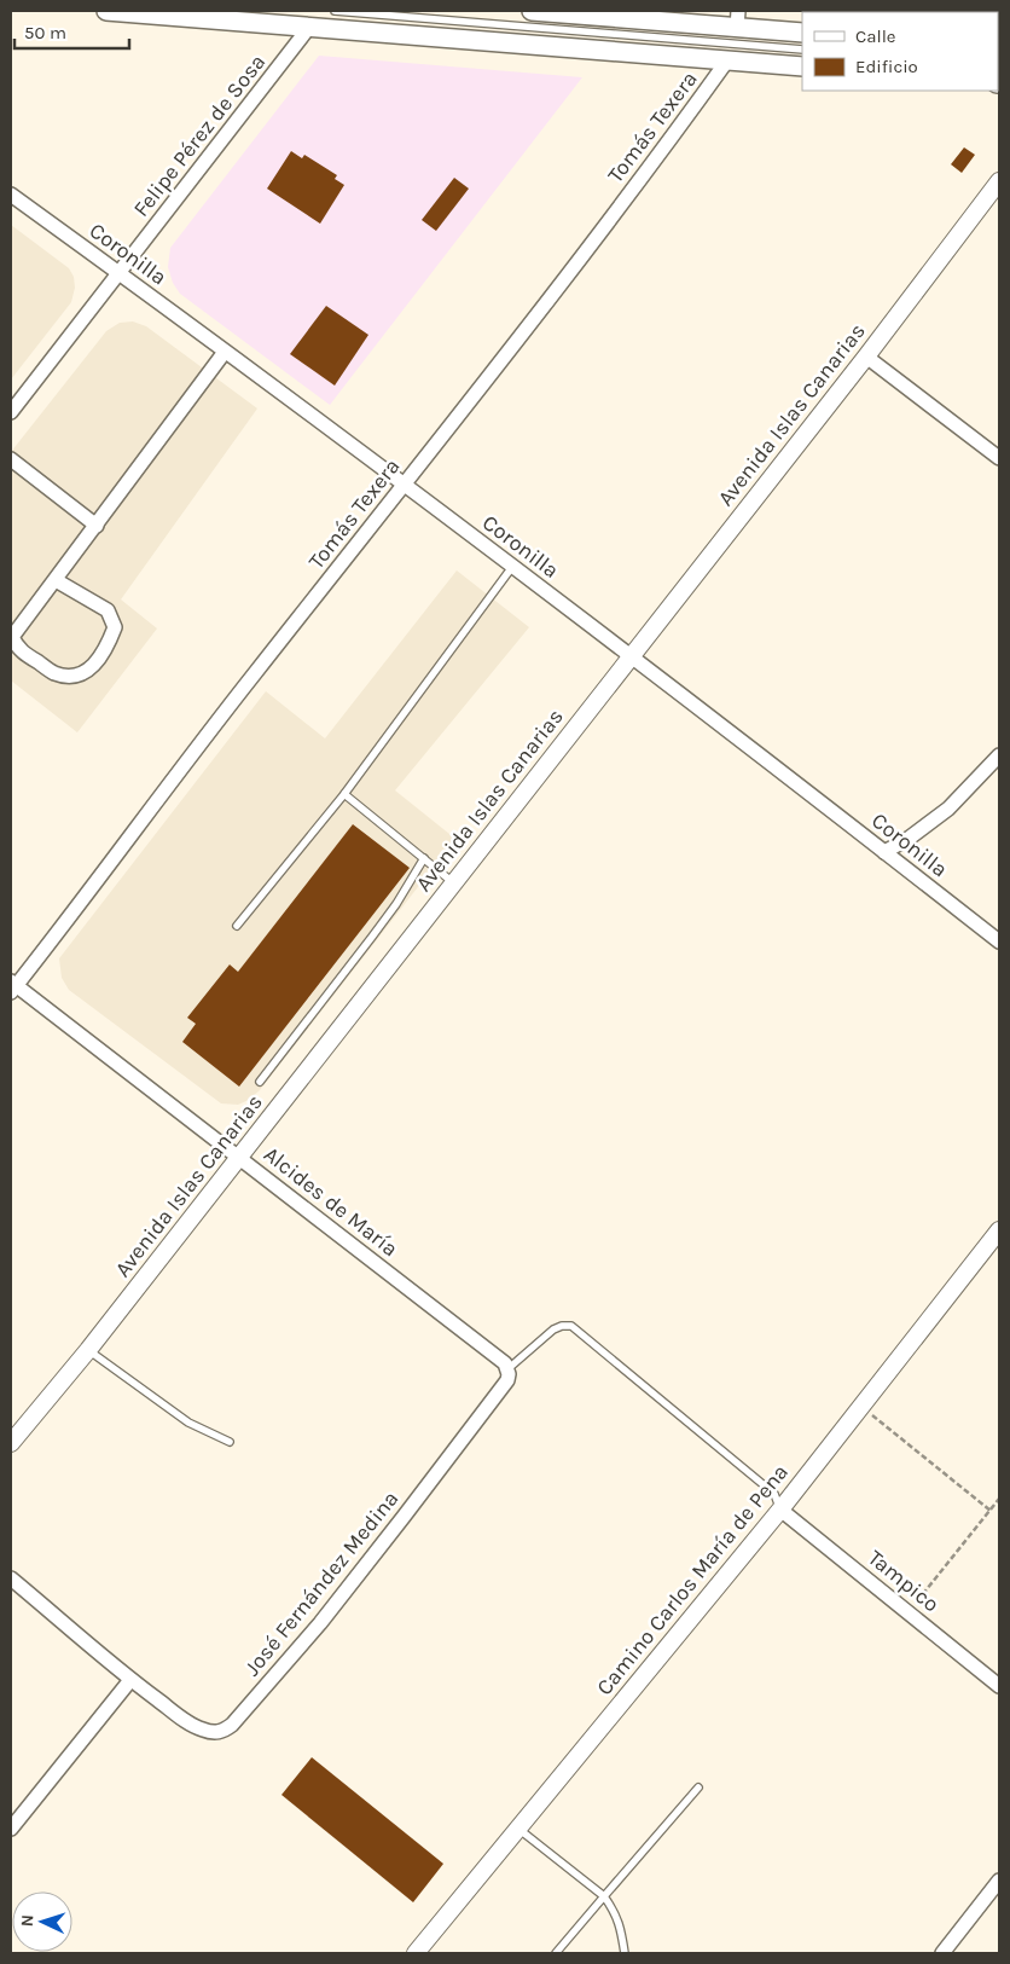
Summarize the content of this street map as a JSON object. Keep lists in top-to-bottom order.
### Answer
{
  "streets": {
    "street": [
      "Tomás Texera",
      "Felipe Pérez de Sosa",
      "Coronilla",
      "Avenida Islas Canarias",
      "Alcides de María",
      "Camino Carlos María de Pena",
      "Tampico",
      "José Fernández Medina"
    ]
  },
  "crossings": [
    ["Tomás Texera", "Coronilla"],
    ["Tomás Texera", "Alcides de María"],
    ["Felipe Pérez de Sosa", "Coronilla"],
    ["Coronilla", "Avenida Islas Canarias"],
    ["Avenida Islas Canarias", "Alcides de María"],
    ["Alcides de María", "José Fernández Medina"],
    ["Camino Carlos María de Pena", "Tampico"]
  ],
  "legend": ["Calle", "Edificio"],
  "scale_bar": "50 m",
  "north": "left"
}
